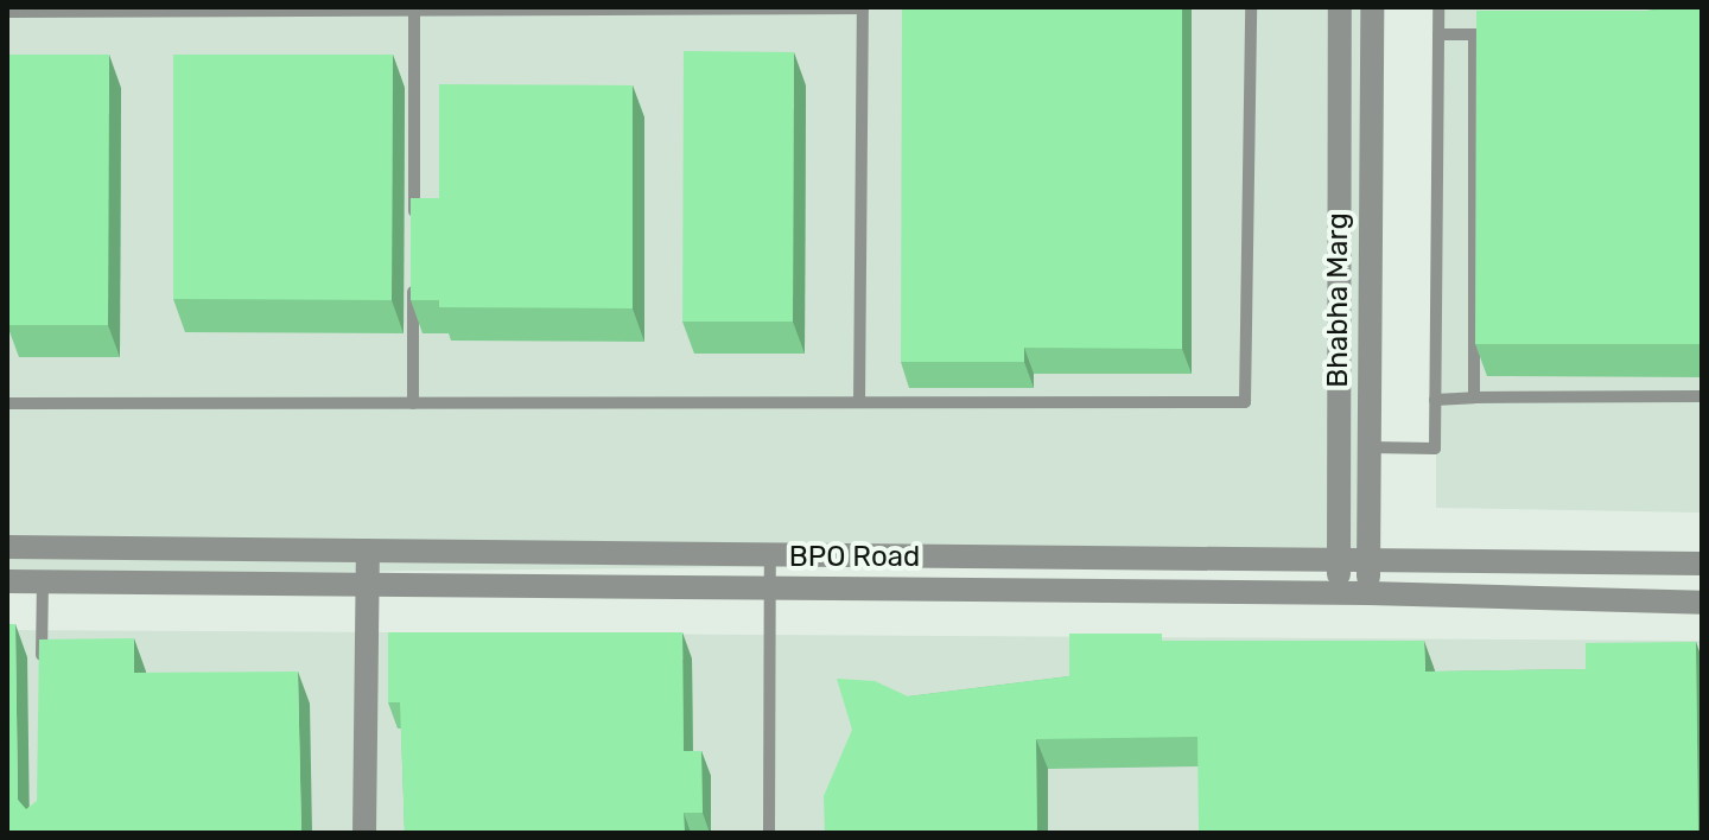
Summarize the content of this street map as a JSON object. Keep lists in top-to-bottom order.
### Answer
{
  "streets": {
    "street": ["Bhabha Marg", "BPO Road"]
  },
  "crossings": [
    ["Bhabha Marg", "BPO Road"]
  ]
}
